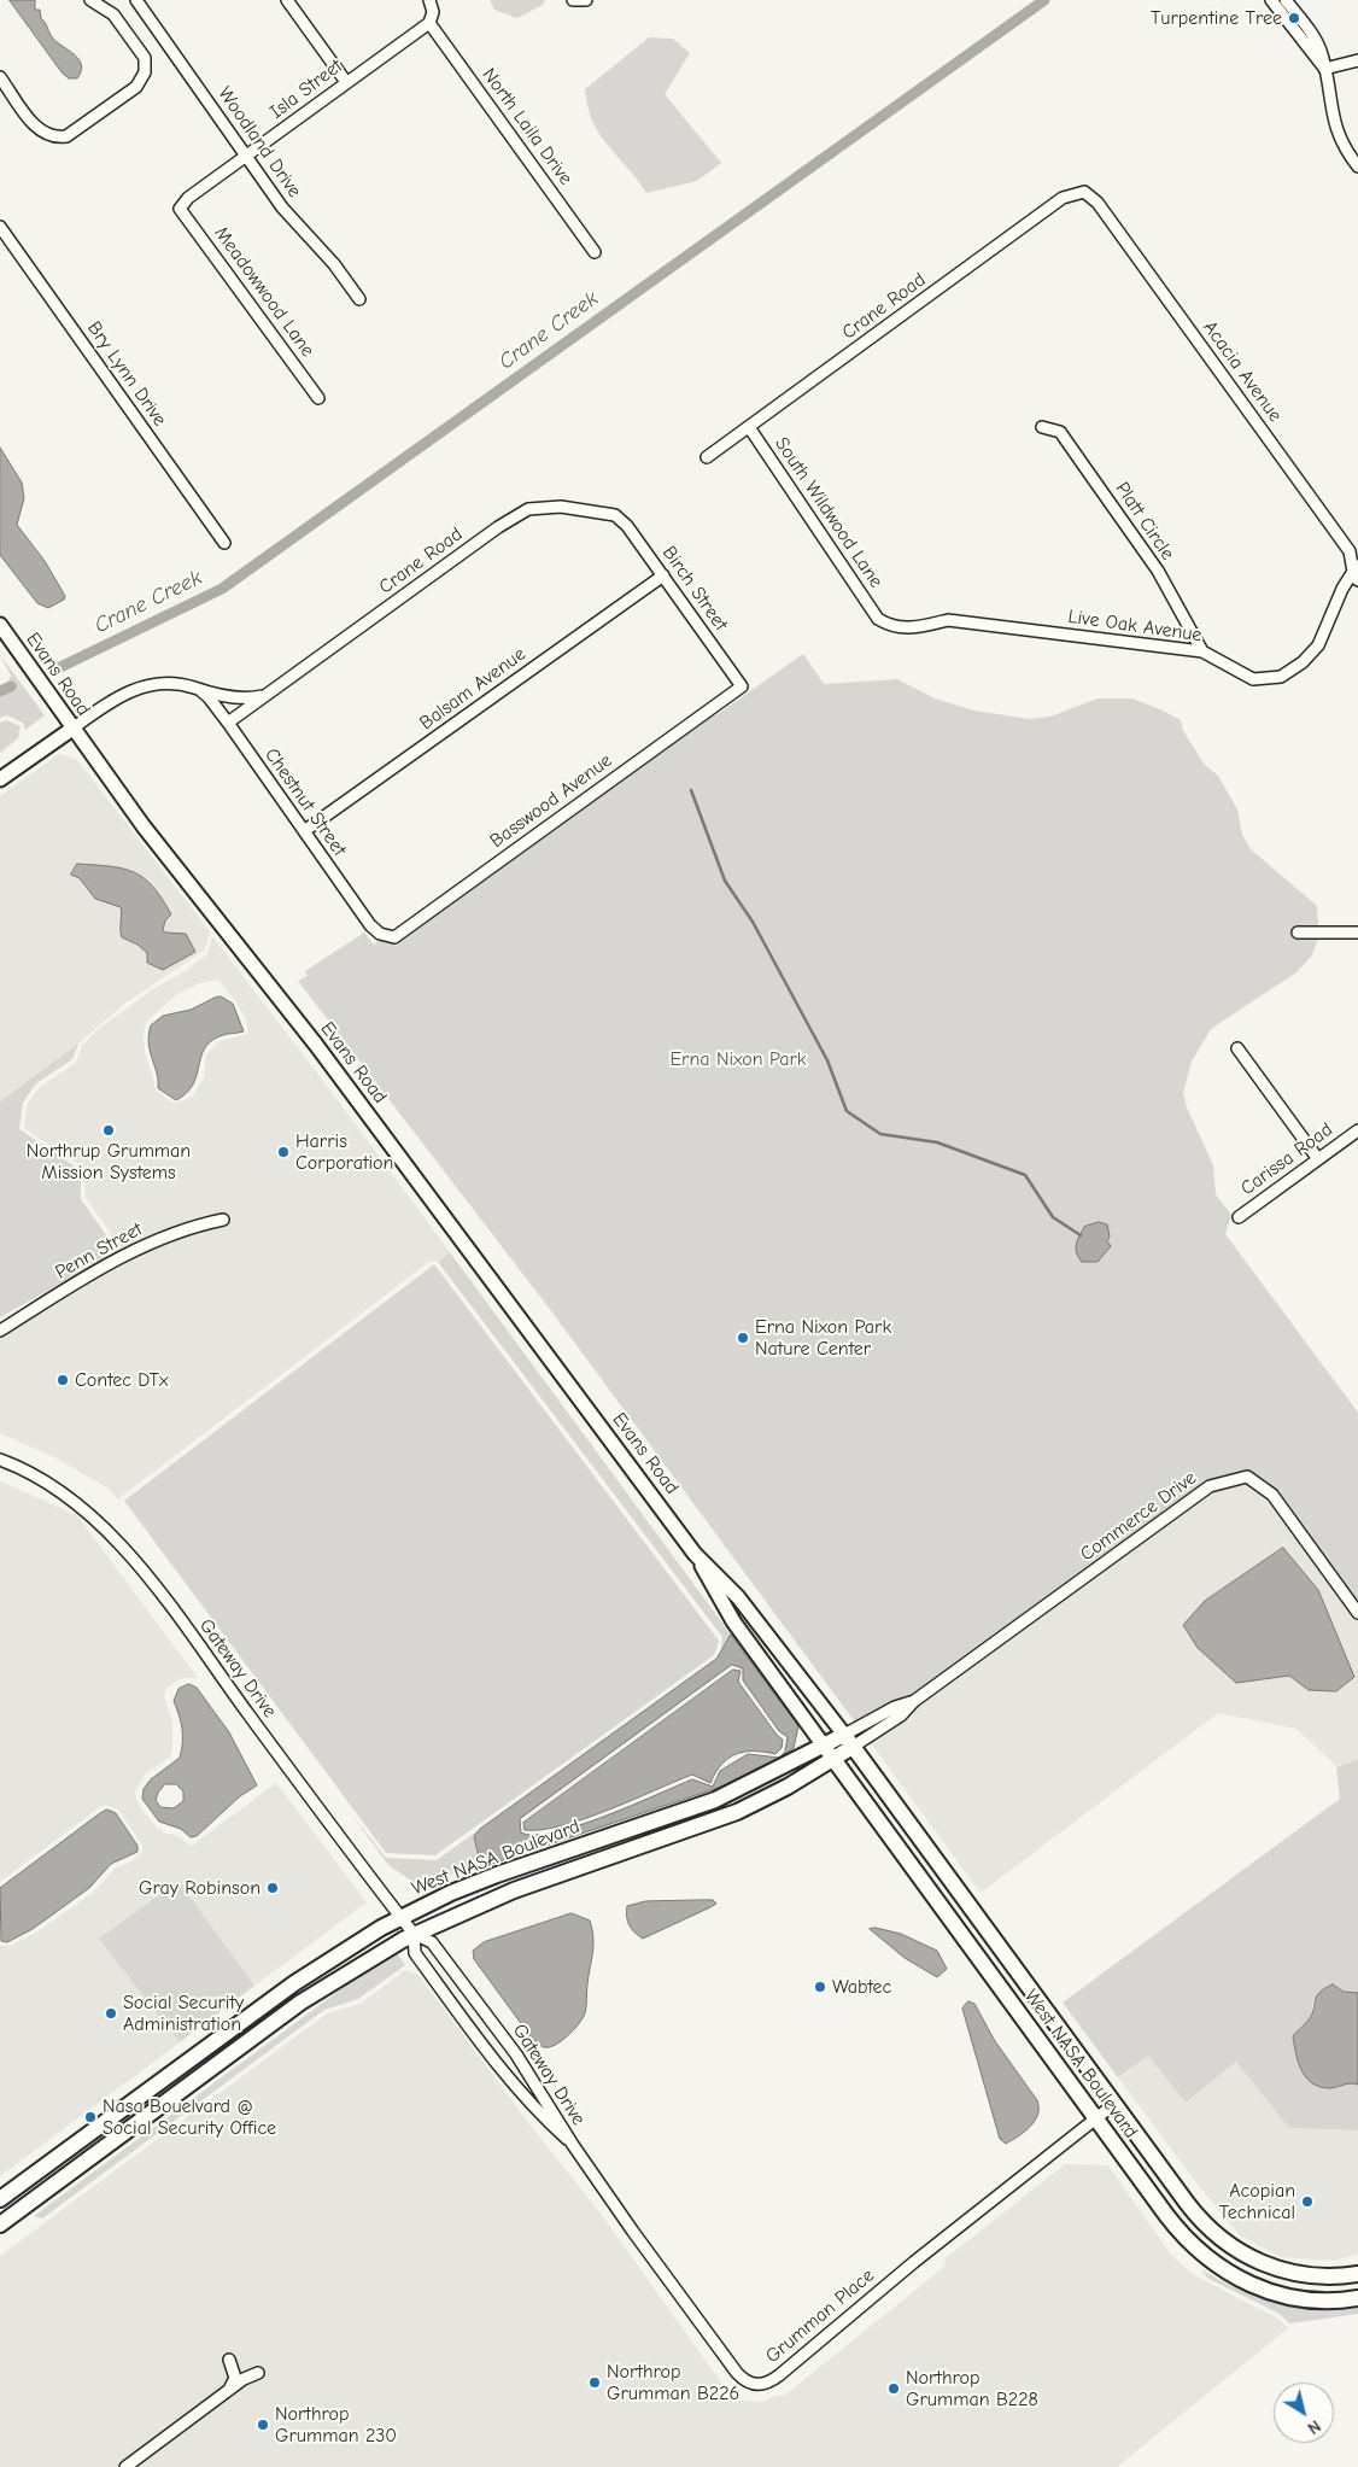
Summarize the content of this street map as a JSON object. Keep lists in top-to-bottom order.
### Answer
{
  "streets": {
    "main road": ["West NASA Boulevard"],
    "street": [
      "Isla Street",
      "North Laila Drive",
      "Woodland Drive",
      "Meadowwood Lane",
      "Crane Road",
      "Acacia Avenue",
      "Bry Lynn Drive",
      "South Wildwood Lane",
      "Platt Circle",
      "Birch Street",
      "Live Oak Avenue",
      "Evans Road",
      "Balsam Avenue",
      "Basswood Avenue",
      "Chestnut Street",
      "Carissa Road",
      "Penn Street",
      "Commerce Drive",
      "Gateway Drive",
      "Grumman Place"
    ]
  },
  "crossings": [
    ["Isla Street", "North Laila Drive"],
    ["Isla Street", "Woodland Drive"],
    ["Isla Street", "Meadowwood Lane"],
    ["Crane Road", "Acacia Avenue"],
    ["Crane Road", "South Wildwood Lane"],
    ["Crane Road", "Birch Street"],
    ["Crane Road", "Chestnut Street"],
    ["Acacia Avenue", "Live Oak Avenue"],
    ["South Wildwood Lane", "Live Oak Avenue"],
    ["Platt Circle", "Live Oak Avenue"],
    ["Birch Street", "Balsam Avenue"],
    ["Birch Street", "Basswood Avenue"],
    ["Evans Road", "Commerce Drive"],
    ["Evans Road", "West NASA Boulevard"],
    ["Balsam Avenue", "Chestnut Street"],
    ["Basswood Avenue", "Chestnut Street"],
    ["Commerce Drive", "West NASA Boulevard"],
    ["Gateway Drive", "West NASA Boulevard"],
    ["Gateway Drive", "Grumman Place"],
    ["West NASA Boulevard", "Grumman Place"]
  ],
  "water": ["Crane Creek"],
  "parks": ["Erna Nixon Park"],
  "places": [
    "Turpentine Tree",
    "Northrup Grumman Mission Systems",
    "Harris Corporation",
    "Erna Nixon Park Nature Center",
    "Contec DTx",
    "Gray Robinson",
    "Wabtec",
    "Social Security Administration",
    "Nasa Bouelvard @ Social Security Office",
    "Acopian Technical",
    "Northrop Grumman B226",
    "Northrop Grumman B228",
    "Northrop Grumman 230"
  ],
  "north": "bottom right"
}
